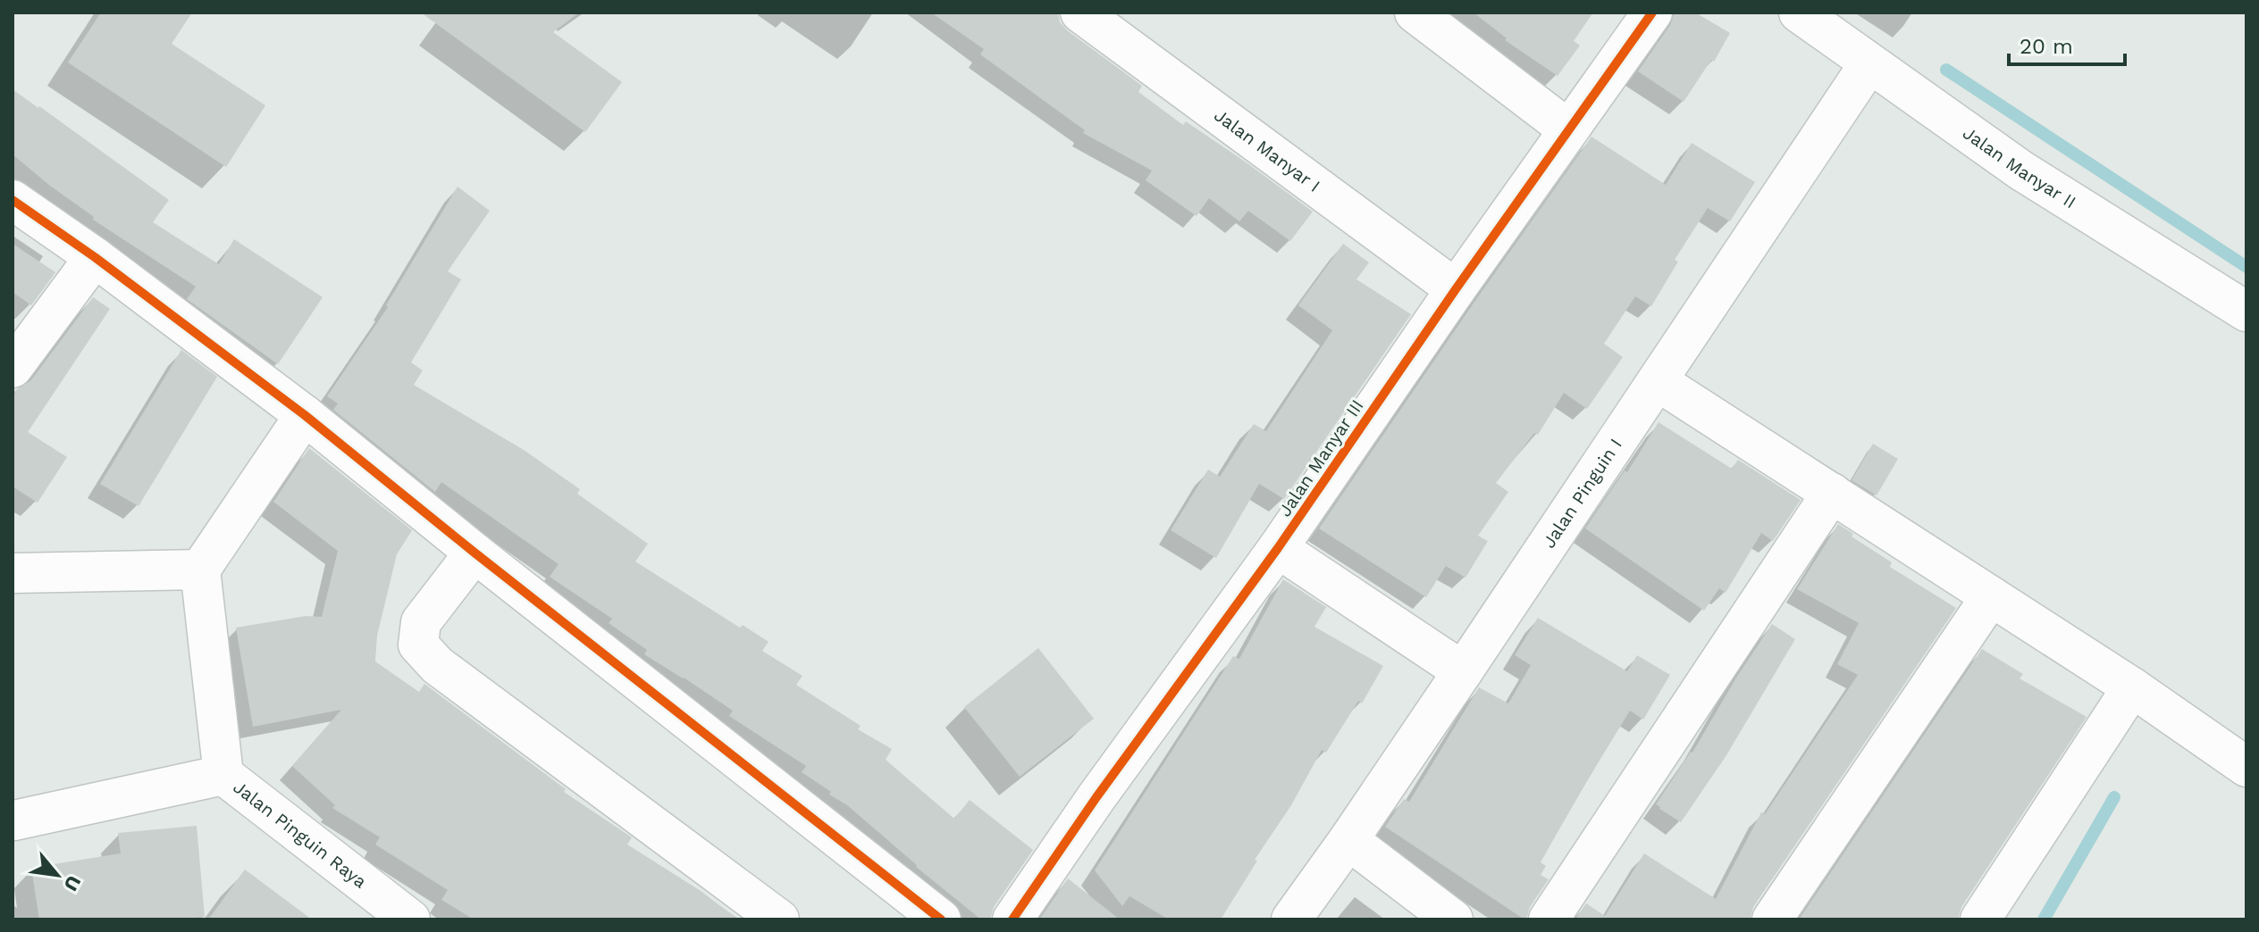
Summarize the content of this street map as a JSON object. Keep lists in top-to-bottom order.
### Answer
{
  "streets": {
    "street": [
      "Jalan Manyar I",
      "Jalan Manyar II",
      "Jalan Manyar III",
      "Jalan Pinguin I",
      "Jalan Pinguin Raya"
    ]
  },
  "crossings": [
    ["Jalan Manyar I", "Jalan Manyar III"],
    ["Jalan Manyar II", "Jalan Pinguin I"]
  ],
  "scale_bar": "20 m",
  "north": "bottom right"
}
